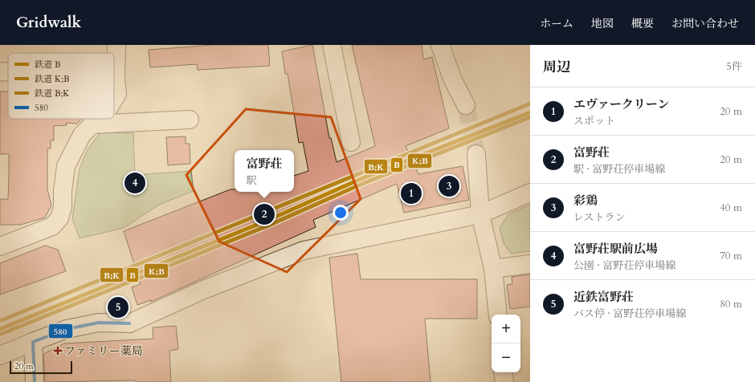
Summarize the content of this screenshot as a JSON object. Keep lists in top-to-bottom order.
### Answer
{
  "places": {
    "health": ["ファミリー薬局"]
  },
  "lines": [
    "rail line B;K",
    "rail line B",
    "rail line K;B",
    "transit line 580"
  ],
  "legend": [
    "鉄道 B",
    "鉄道 K;B",
    "鉄道 B;K",
    "580"
  ],
  "scale_bar": "20 m",
  "page": {
    "header": "Gridwalk",
    "nav": [
      "ホーム",
      "地図",
      "概要",
      "お問い合わせ"
    ],
    "heading": ["周辺", "5件"],
    "list": [
      {
        "mark": "1",
        "name": "エヴァークリーン",
        "note": "スポット",
        "value": "20 m"
      },
      {
        "mark": "2",
        "name": "富野荘",
        "note": "駅 · 富野荘停車場線",
        "value": "20 m"
      },
      {
        "mark": "3",
        "name": "彩鶏",
        "note": "レストラン",
        "value": "40 m"
      },
      {
        "mark": "4",
        "name": "富野荘駅前広場",
        "note": "公園 · 富野荘停車場線",
        "value": "70 m"
      },
      {
        "mark": "5",
        "name": "近鉄富野荘",
        "note": "バス停 · 富野荘停車場線",
        "value": "80 m"
      }
    ],
    "popup": ["富野荘", "駅"],
    "pins": [
      "4",
      "3",
      "1",
      "2",
      "5"
    ],
    "map_buttons": ["+", "−"],
    "scale": "20 m"
  }
}
